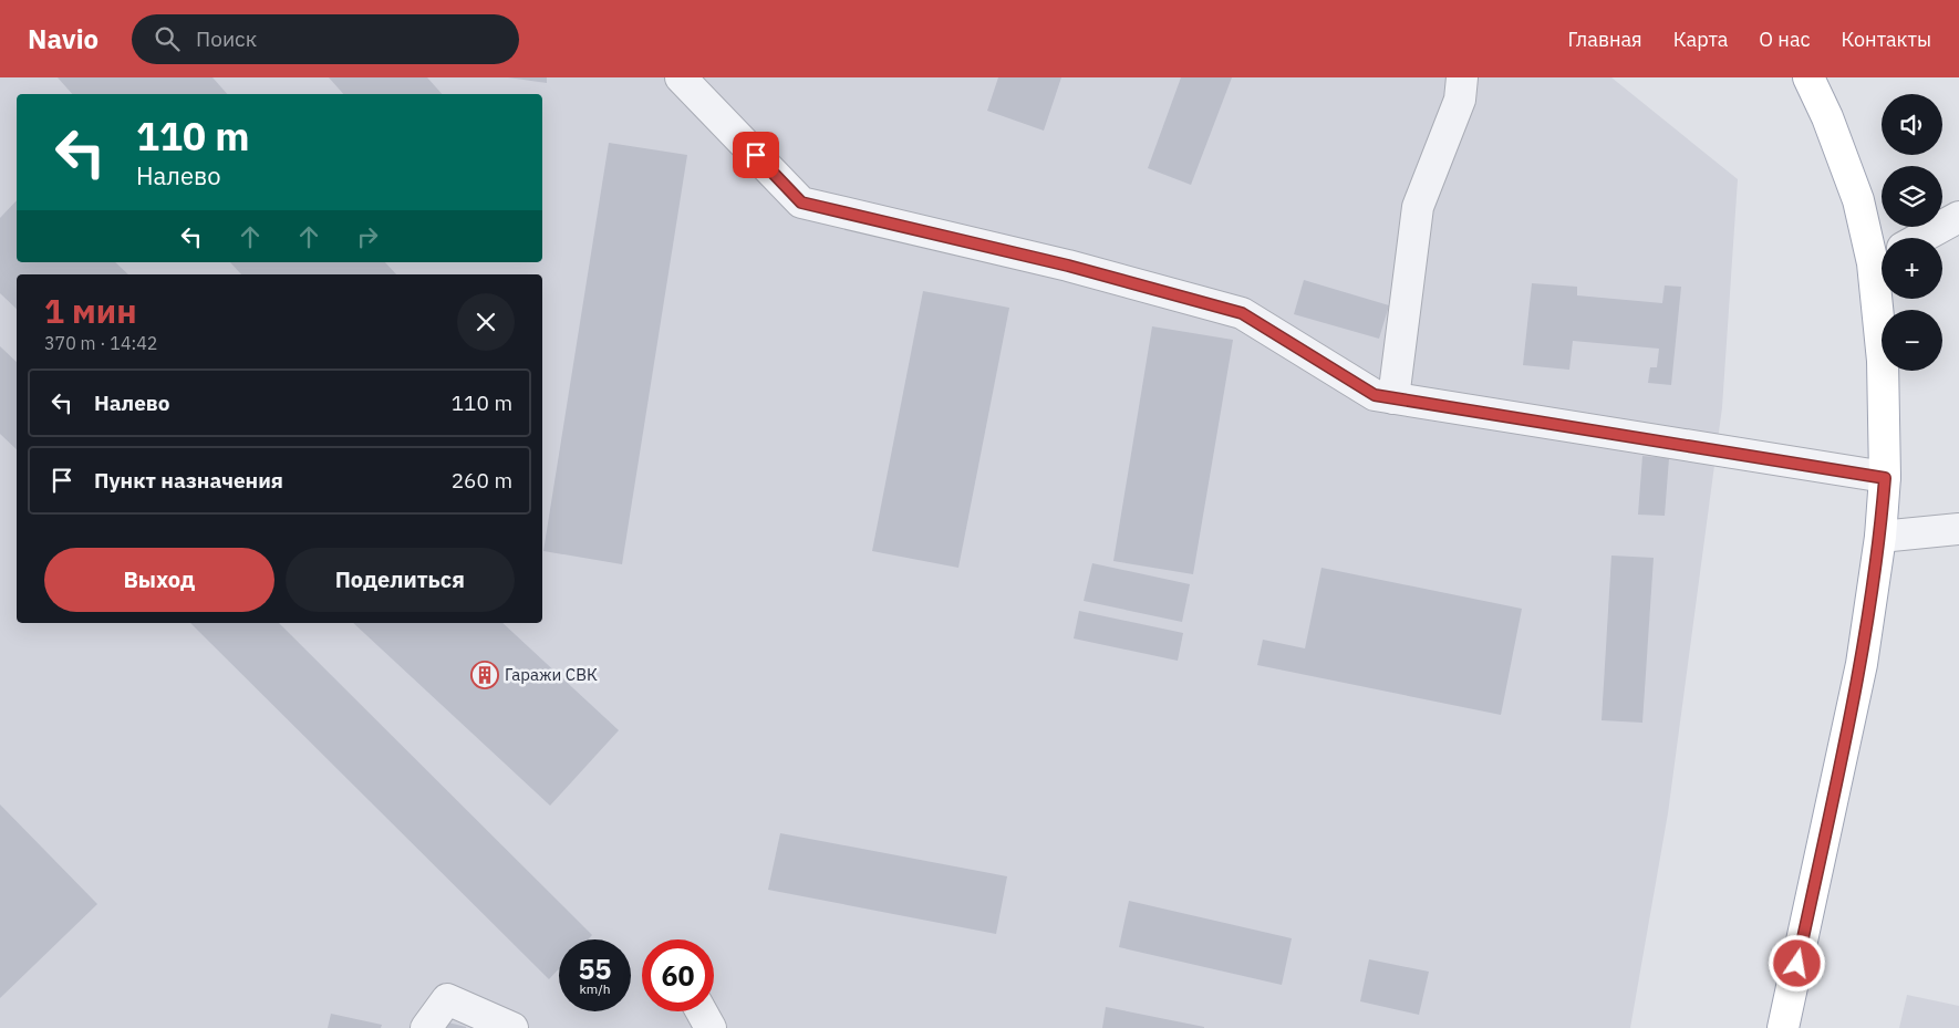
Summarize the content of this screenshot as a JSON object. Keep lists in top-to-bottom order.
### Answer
{
  "places": {
    "building": ["Гаражи СВК"]
  },
  "page": {
    "header": "Navio",
    "search": "Поиск",
    "nav": [
      "Главная",
      "Карта",
      "О нас",
      "Контакты"
    ],
    "map_buttons": ["+", "−"],
    "turn": ["110 m", "Налево"],
    "heading": ["1 мин", "370 m · 14:42"],
    "list": [
      {
        "name": "Налево",
        "value": "110 m"
      },
      {
        "name": "Пункт назначения",
        "value": "260 m"
      }
    ],
    "buttons": ["Выход", "Поделиться"],
    "speed": "55 km/h",
    "limit": "60"
  }
}
